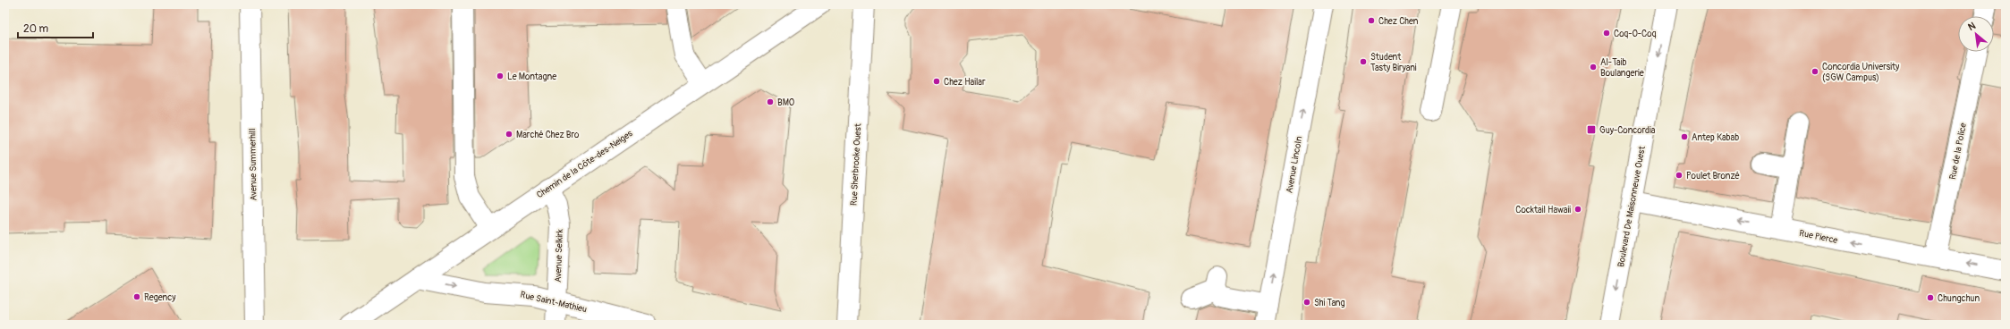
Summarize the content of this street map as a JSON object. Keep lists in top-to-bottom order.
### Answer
{
  "streets": {
    "street": [
      "Rue de la Police",
      "Chemin de la Côte-des-Neiges",
      "Avenue Summerhill",
      "Rue Sherbrooke Ouest",
      "Avenue Lincoln",
      "Boulevard De Maisonneuve Ouest",
      "Rue Pierce",
      "Avenue Selkirk",
      "Rue Saint-Mathieu"
    ]
  },
  "crossings": [
    ["Rue de la Police", "Rue Pierce"],
    ["Chemin de la Côte-des-Neiges", "Avenue Selkirk"],
    ["Chemin de la Côte-des-Neiges", "Rue Saint-Mathieu"],
    ["Boulevard De Maisonneuve Ouest", "Rue Pierce"],
    ["Avenue Selkirk", "Rue Saint-Mathieu"]
  ],
  "one_way": ["Avenue Lincoln", "Rue Pierce", "Rue Saint-Mathieu"],
  "places": {
    "other": [
      "Chez Chen",
      "Coq-O-Coq",
      "Student Tasty Biryani",
      "Al-Taib Boulangerie",
      "Concordia University (SGW Campus)",
      "Le Montagne",
      "Chez Hailar",
      "BMO",
      "Marché Chez Bro",
      "Antep Kabab",
      "Poulet Bronzé",
      "Cocktail Hawaii",
      "Regency",
      "Chungchun",
      "Shi Tang"
    ],
    "transit": ["Guy-Concordia"]
  },
  "scale_bar": "20 m",
  "north": "top left"
}
